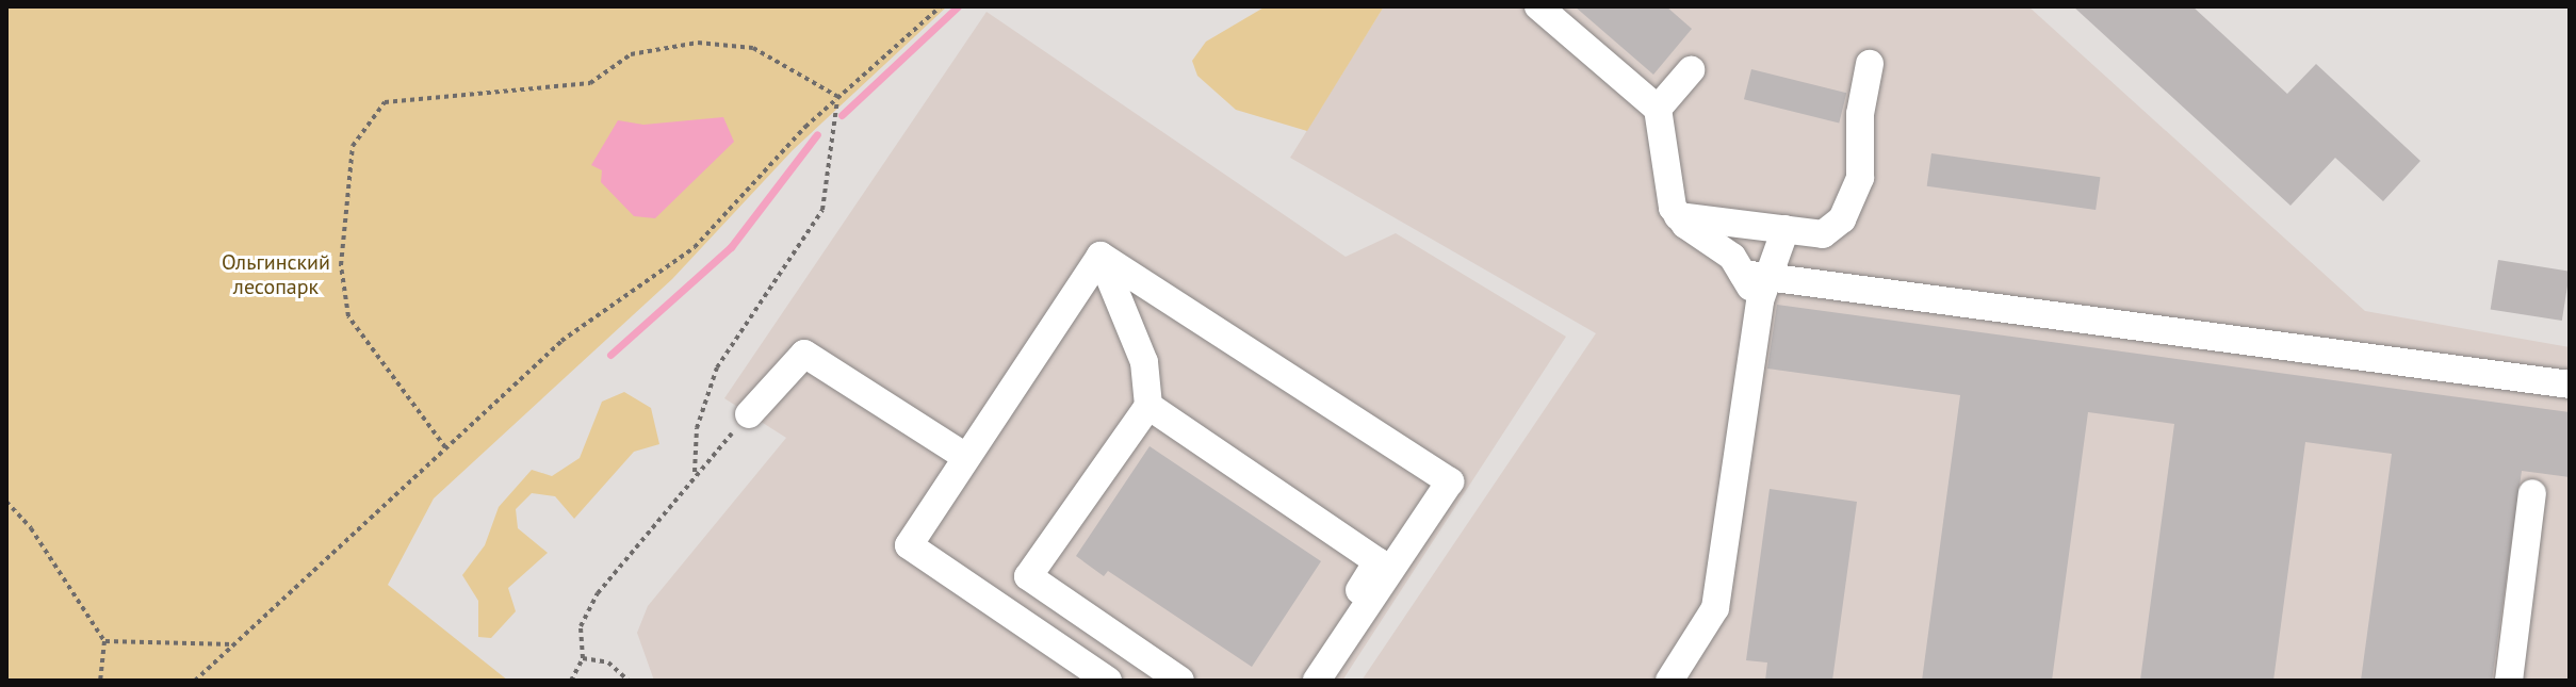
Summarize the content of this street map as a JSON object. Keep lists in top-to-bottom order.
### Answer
{
  "parks": ["Ольгинский лесопарк"]
}
